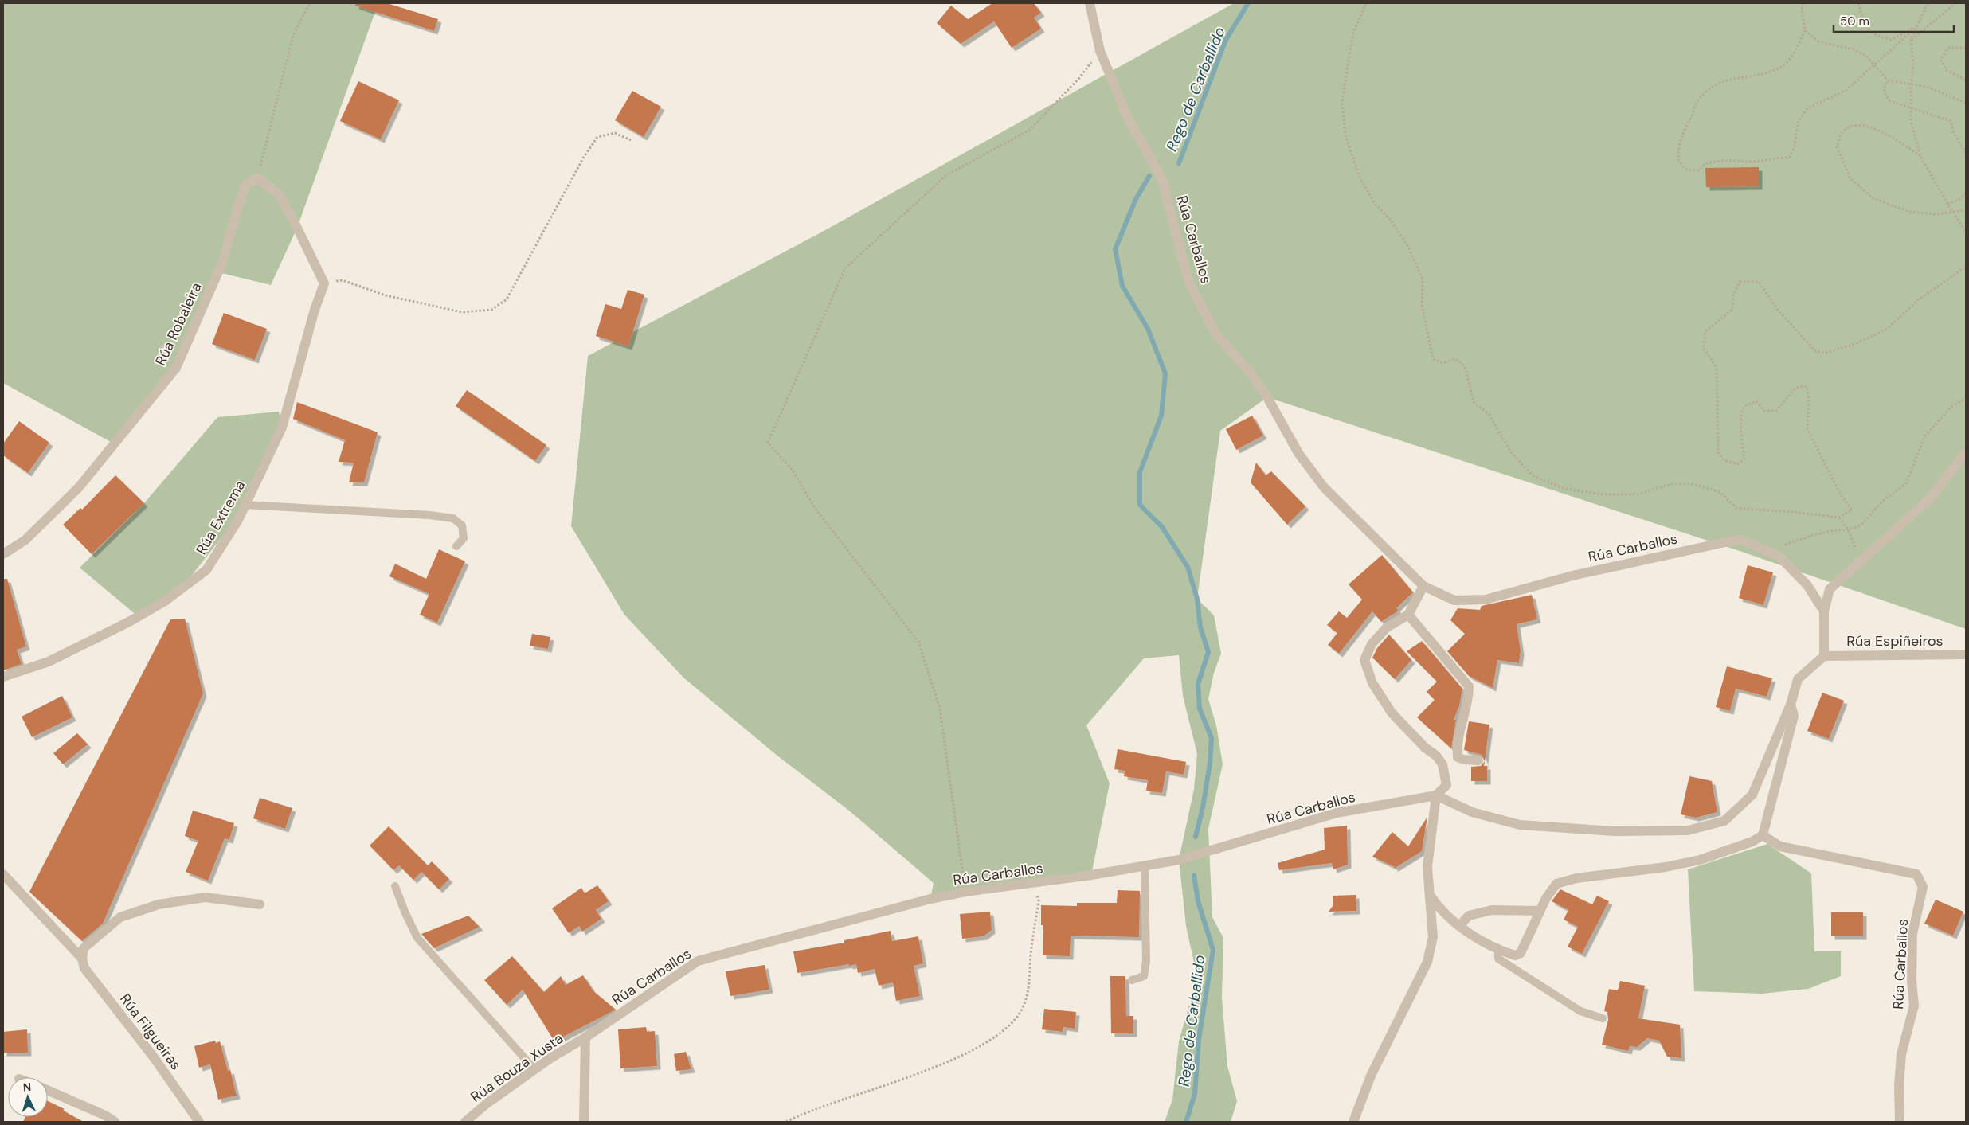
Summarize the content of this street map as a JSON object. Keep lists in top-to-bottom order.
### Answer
{
  "streets": {
    "street": [
      "Rúa Carballos",
      "Rúa Robaleira",
      "Rúa Extrema",
      "Rúa Espiñeiros",
      "Rúa Filgueiras",
      "Rúa Bouza Xusta"
    ]
  },
  "crossings": [
    ["Rúa Carballos", "Rúa Bouza Xusta"]
  ],
  "water": ["Rego de Carballido"],
  "scale_bar": "50 m",
  "north": "top"
}
